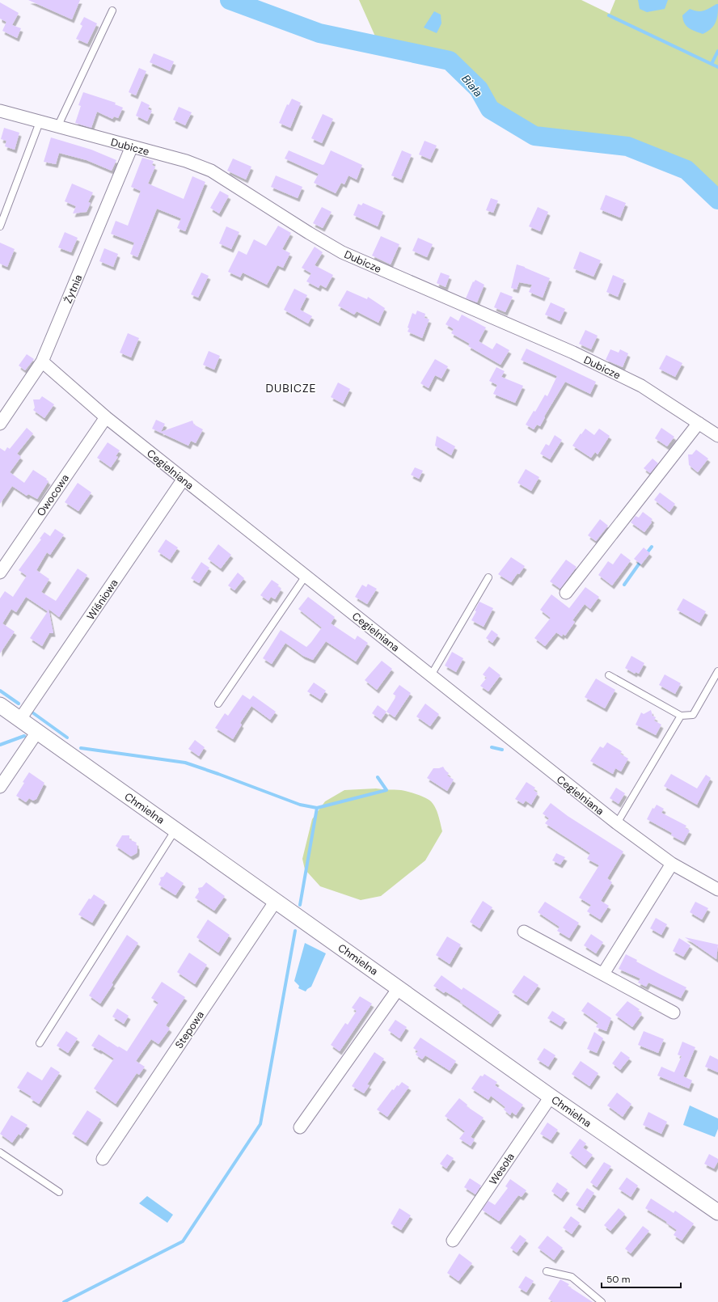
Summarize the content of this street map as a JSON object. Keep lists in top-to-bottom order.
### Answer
{
  "streets": {
    "street": [
      "Dubicze",
      "Żytnia",
      "Cegielniana",
      "Owocowa",
      "Wiśniowa",
      "Chmielna",
      "Stepowa",
      "Wesoła"
    ]
  },
  "crossings": [
    ["Dubicze", "Żytnia"],
    ["Żytnia", "Cegielniana"],
    ["Cegielniana", "Owocowa"],
    ["Cegielniana", "Wiśniowa"],
    ["Wiśniowa", "Chmielna"],
    ["Chmielna", "Stepowa"],
    ["Chmielna", "Wesoła"]
  ],
  "districts": ["DUBICZE"],
  "water": ["Biała"],
  "scale_bar": "50 m"
}
